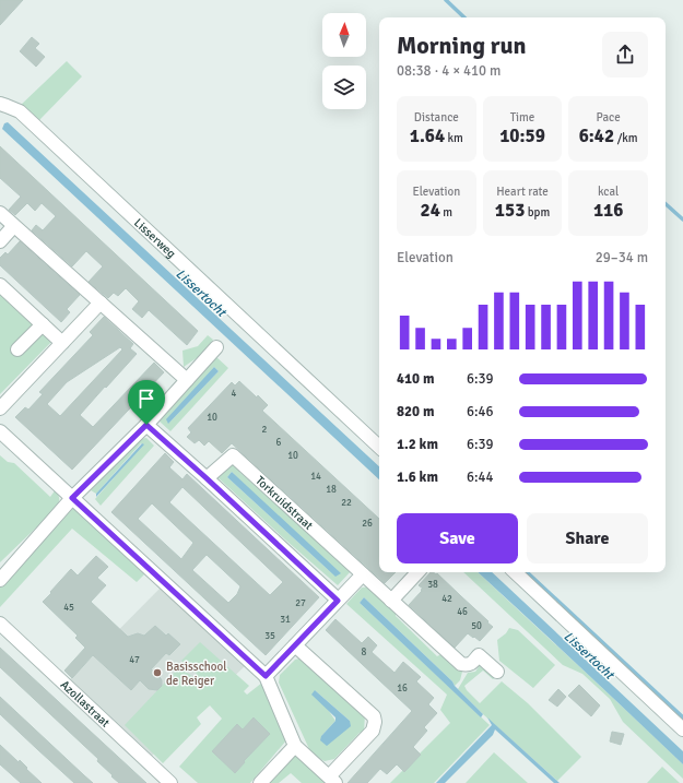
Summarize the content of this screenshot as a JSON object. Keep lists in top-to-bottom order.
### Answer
{
  "streets": {
    "street": ["Lisserweg", "Torkruidstraat", "Azollastraat"]
  },
  "water": ["Lissertocht"],
  "places": ["Basisschool de Reiger"],
  "house_numbers": [
    "4",
    "10",
    "2",
    "6",
    "10",
    "14",
    "18",
    "22",
    "26",
    "38",
    "42",
    "27",
    "45",
    "46",
    "31",
    "50",
    "35",
    "8",
    "47",
    "16"
  ],
  "north": "top",
  "page": {
    "heading": ["Morning run", "08:38 · 4 × 410 m"],
    "stats": [
      ["Distance", "1.64 km"],
      ["Time", "10:59"],
      ["Pace", "6:42 /km"],
      ["Elevation", "24 m"],
      ["Heart rate", "153 bpm"],
      ["kcal", "116"]
    ],
    "chart": ["Elevation", "29–34 m"],
    "list": [
      {
        "name": "410 m",
        "note": "6:39"
      },
      {
        "name": "820 m",
        "note": "6:46"
      },
      {
        "name": "1.2 km",
        "note": "6:39"
      },
      {
        "name": "1.6 km",
        "note": "6:44"
      }
    ],
    "buttons": ["Save", "Share"]
  }
}
